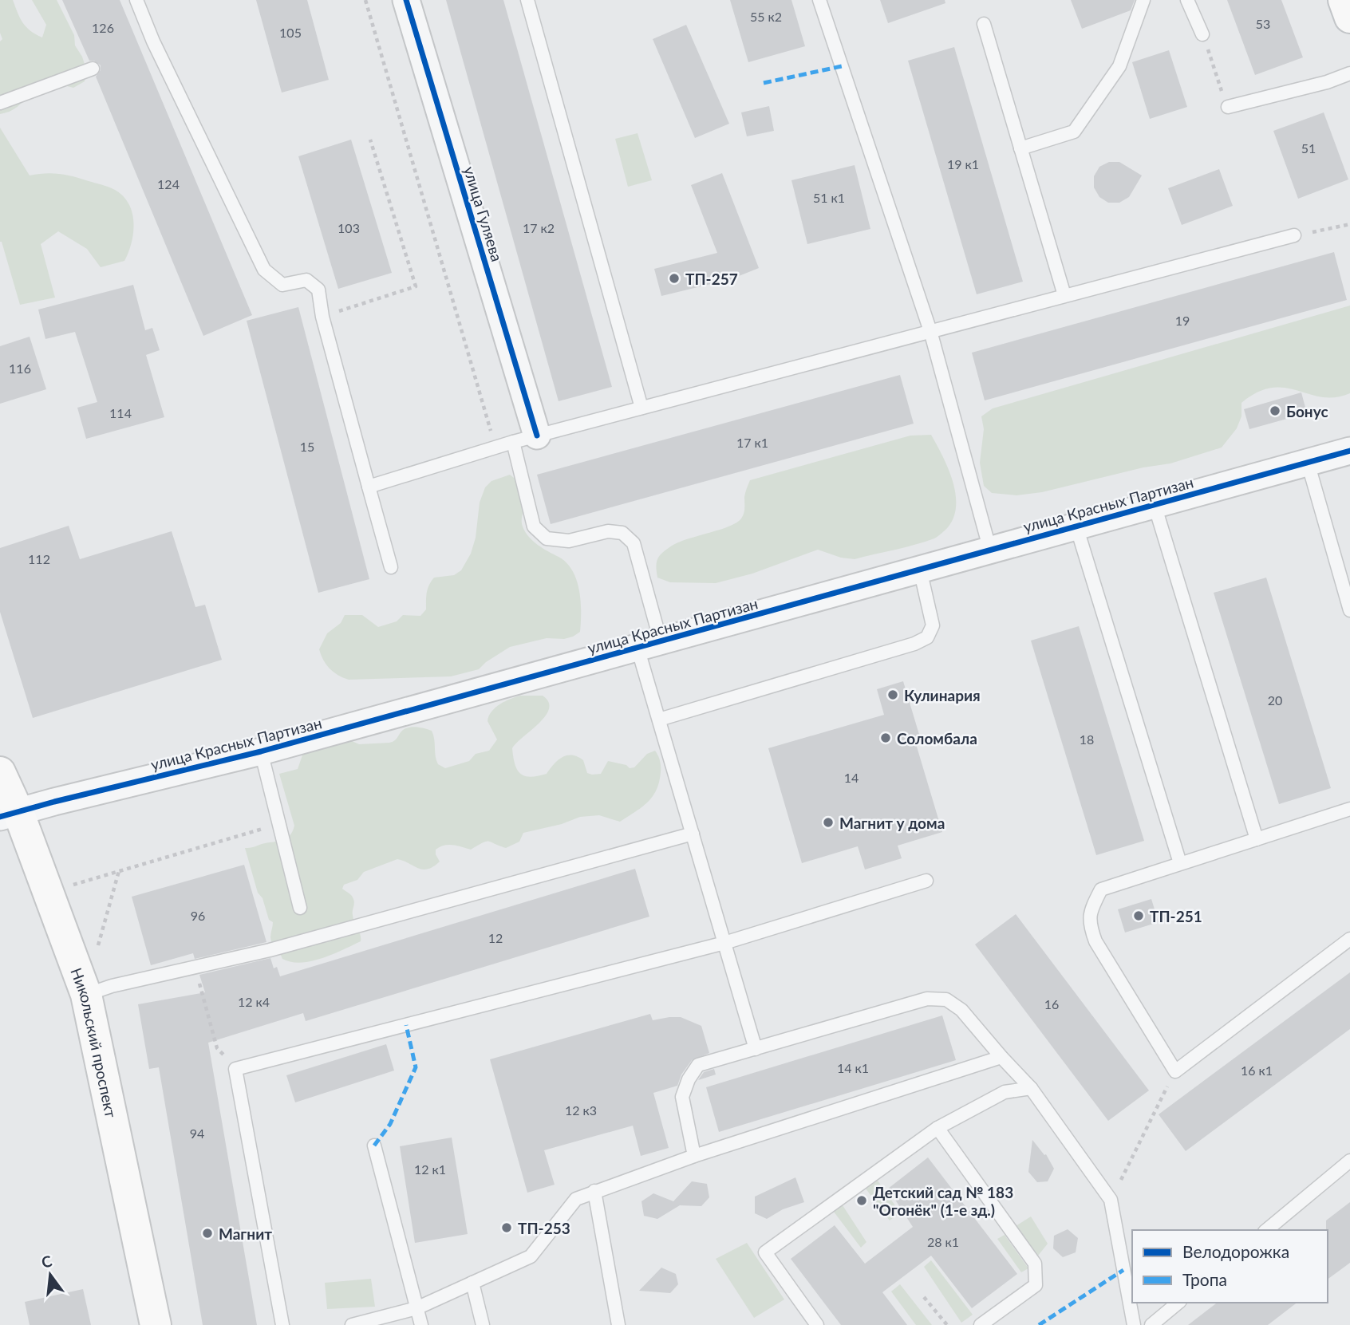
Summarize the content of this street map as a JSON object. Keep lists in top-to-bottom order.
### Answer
{
  "streets": {
    "main road": ["Никольский проспект"],
    "street": ["улица Гуляева", "улица Красных Партизан"]
  },
  "crossings": [
    ["улица Гуляева", "улица Красных Партизан"],
    ["улица Красных Партизан", "Никольский проспект"]
  ],
  "places": [
    "ТП-257",
    "Бонус",
    "Кулинария",
    "Соломбала",
    "Магнит у дома",
    "ТП-251",
    "Детский сад № 183 \"Огонёк\" (1-е зд.)",
    "ТП-253",
    "Магнит"
  ],
  "house_numbers": [
    "55 к2",
    "53",
    "126",
    "105",
    "51",
    "19 к1",
    "124",
    "51 к1",
    "103",
    "17 к2",
    "19",
    "116",
    "114",
    "17 к1",
    "15",
    "112",
    "20",
    "18",
    "14",
    "96",
    "12",
    "12 к4",
    "16",
    "14 к1",
    "16 к1",
    "12 к3",
    "94",
    "12 к1",
    "28 к1"
  ],
  "legend": ["Велодорожка", "Тропа"],
  "north": "top"
}
